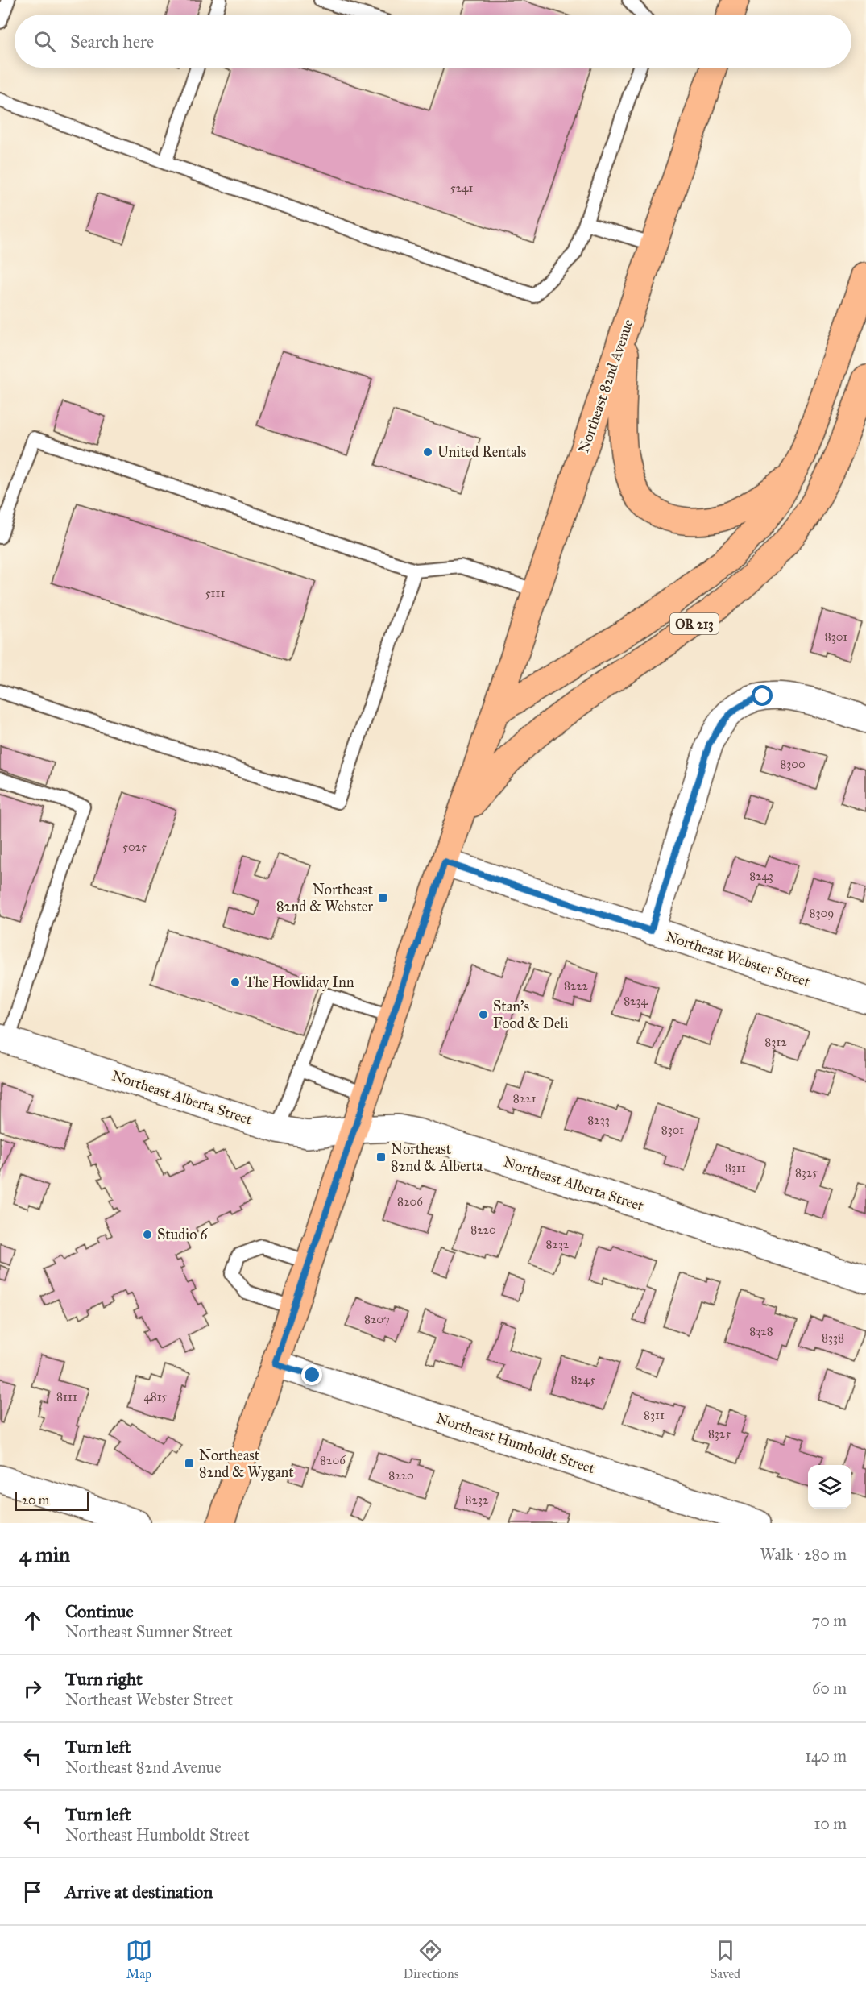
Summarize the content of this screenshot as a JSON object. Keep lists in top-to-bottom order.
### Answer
{
  "streets": {
    "main road": ["Northeast 82nd Avenue", "OR 213"],
    "street": ["Northeast Webster Street", "Northeast Alberta Street", "Northeast Humboldt Street"]
  },
  "crossings": [
    ["Northeast 82nd Avenue", "OR 213"],
    ["Northeast 82nd Avenue", "Northeast Webster Street"],
    ["Northeast 82nd Avenue", "Northeast Alberta Street"],
    ["Northeast 82nd Avenue", "Northeast Humboldt Street"]
  ],
  "places": {
    "other": [
      "United Rentals",
      "The Howliday Inn",
      "Stan's Food & Deli",
      "Studio 6"
    ],
    "transit": ["Northeast 82nd & Webster", "Northeast 82nd & Alberta", "Northeast 82nd & Wygant"]
  },
  "house_numbers": [
    "5241",
    "5111",
    "8301",
    "8300",
    "5025",
    "8243",
    "8309",
    "8222",
    "8234",
    "8312",
    "8221",
    "8233",
    "8301",
    "8311",
    "8325",
    "8206",
    "8220",
    "8232",
    "8207",
    "8328",
    "8338",
    "8245",
    "8111",
    "4815",
    "8311",
    "8325",
    "8206",
    "8220",
    "8232"
  ],
  "scale_bar": "20 m",
  "page": {
    "search": "Search here",
    "scale": "20 m",
    "heading": ["4 min", "Walk · 280 m"],
    "list": [
      ["Continue", "Northeast Sumner Street", "70 m"],
      ["Turn right", "Northeast Webster Street", "60 m"],
      ["Turn left", "Northeast 82nd Avenue", "140 m"],
      ["Turn left", "Northeast Humboldt Street", "10 m"],
      "Arrive at destination"
    ],
    "nav": ["Map", "Directions", "Saved"]
  }
}
